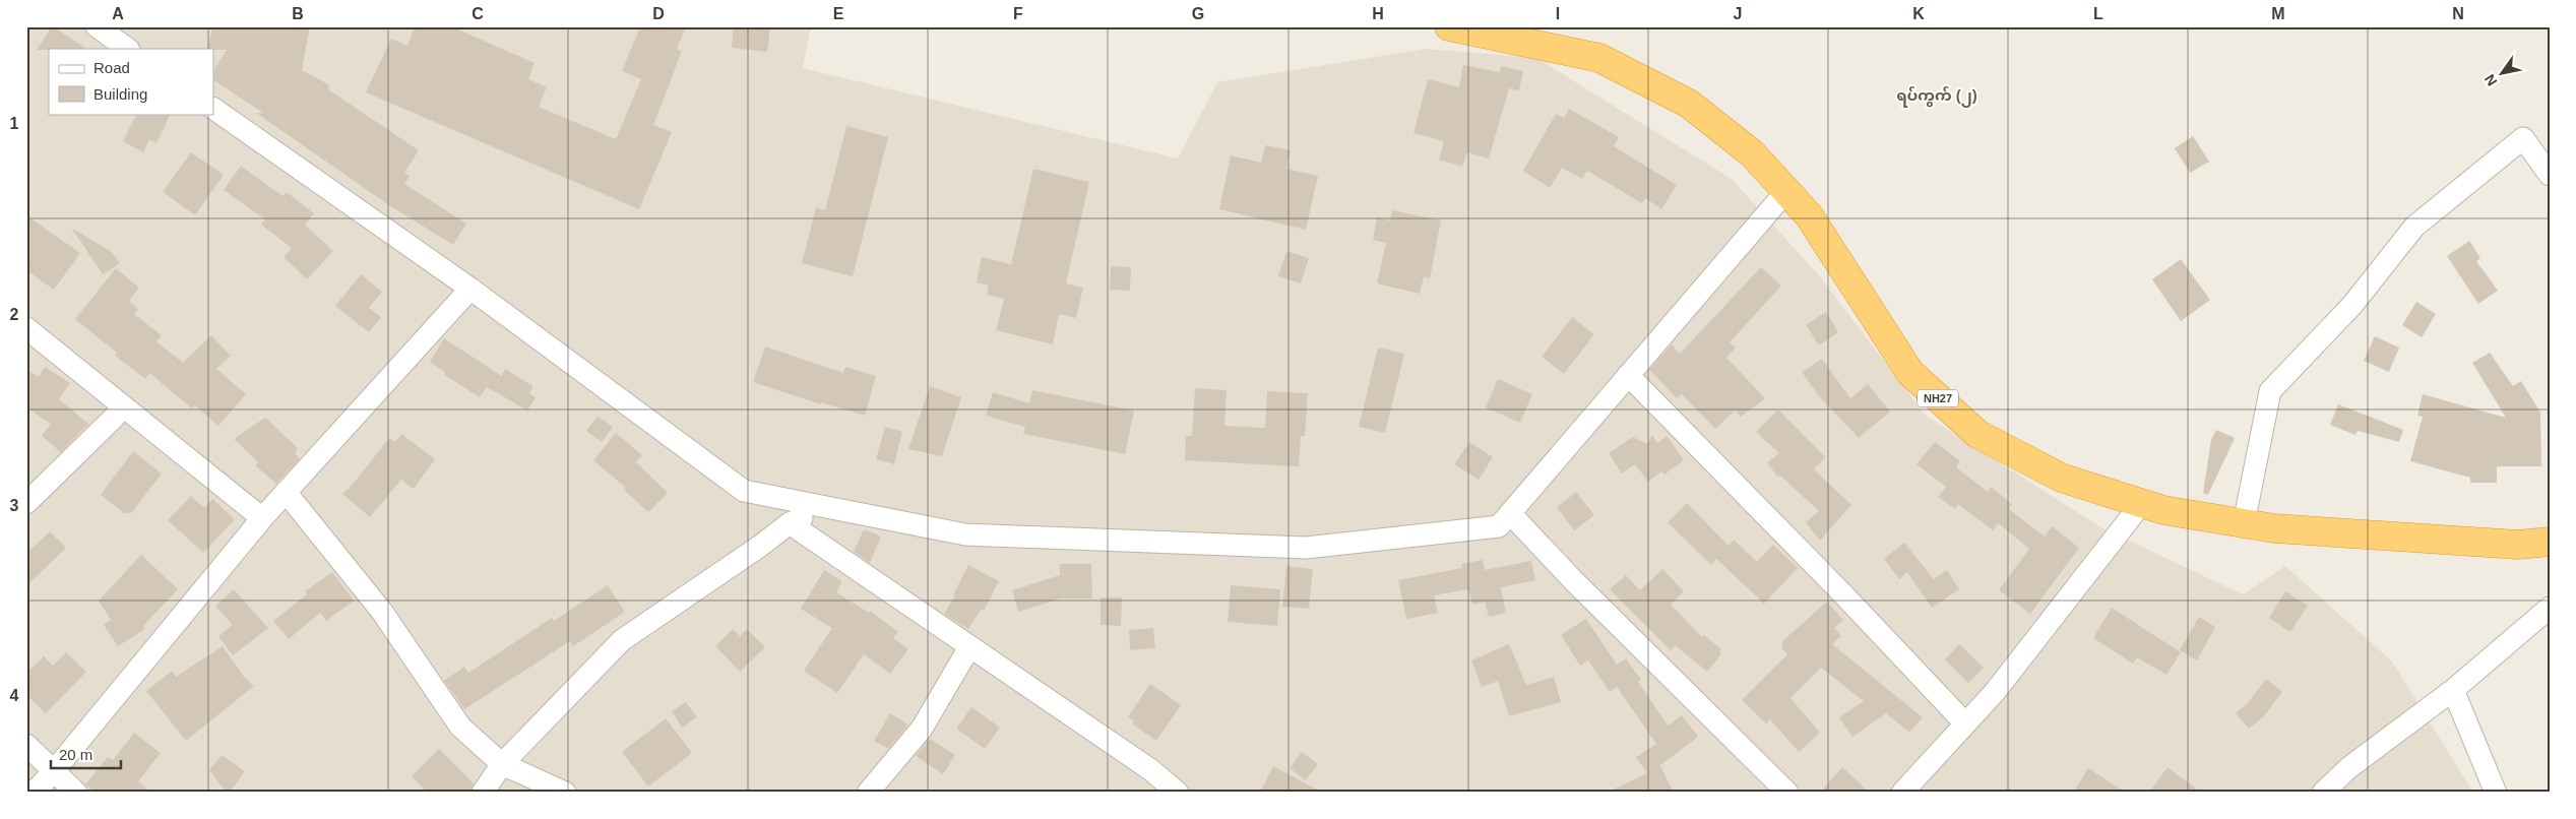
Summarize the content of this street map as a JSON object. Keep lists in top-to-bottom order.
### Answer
{
  "streets": {
    "highway": ["NH27"]
  },
  "districts": ["ရပ်ကွက် (၂)"],
  "legend": ["Road", "Building"],
  "scale_bar": "20 m",
  "north": "bottom left",
  "grid": {
    "columns": [
      "A",
      "B",
      "C",
      "D",
      "E",
      "F",
      "G",
      "H",
      "I",
      "J",
      "K",
      "L",
      "M",
      "N"
    ],
    "rows": [
      "1",
      "2",
      "3",
      "4"
    ]
  }
}
